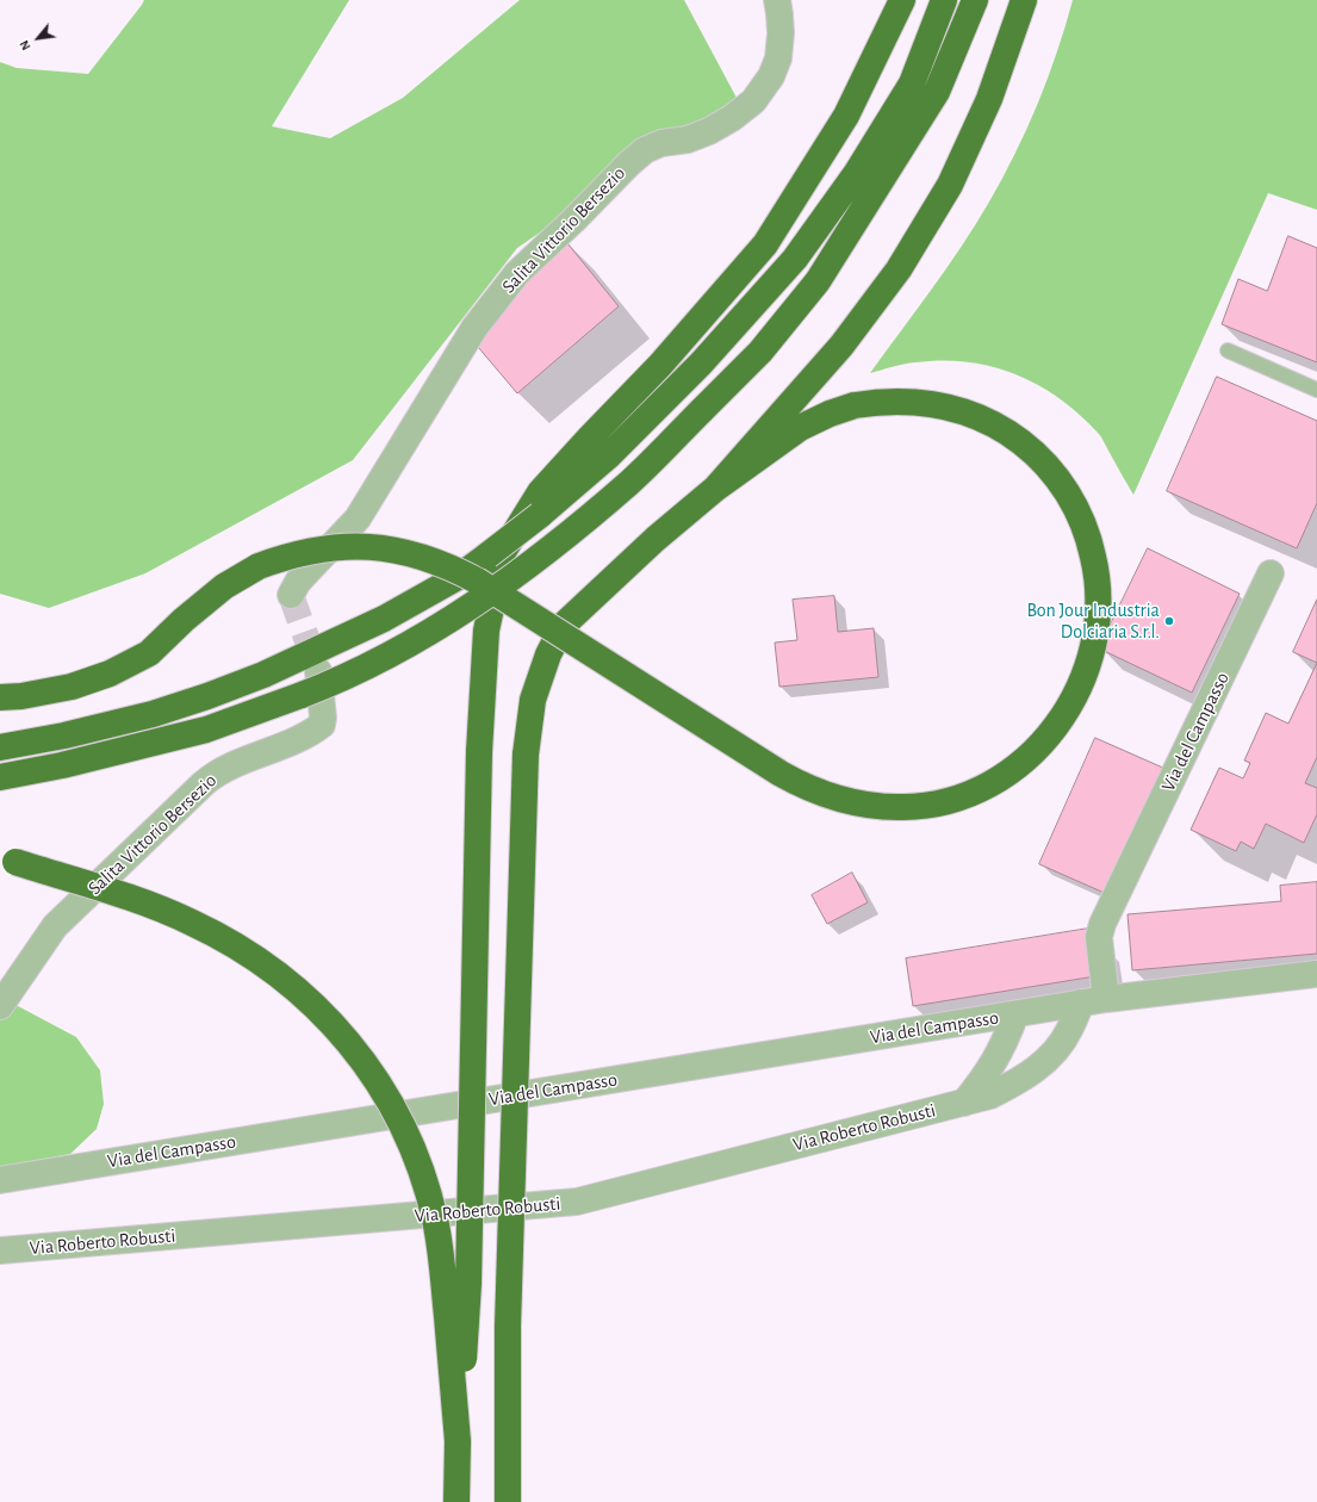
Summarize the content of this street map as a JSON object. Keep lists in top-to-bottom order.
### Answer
{
  "streets": {
    "street": ["Salita Vittorio Bersezio", "Via del Campasso", "Via Roberto Robusti"]
  },
  "crossings": [
    ["Via del Campasso", "Via Roberto Robusti"]
  ],
  "places": ["Bon Jour Industria Dolciaria S.r.l."],
  "north": "bottom left"
}
